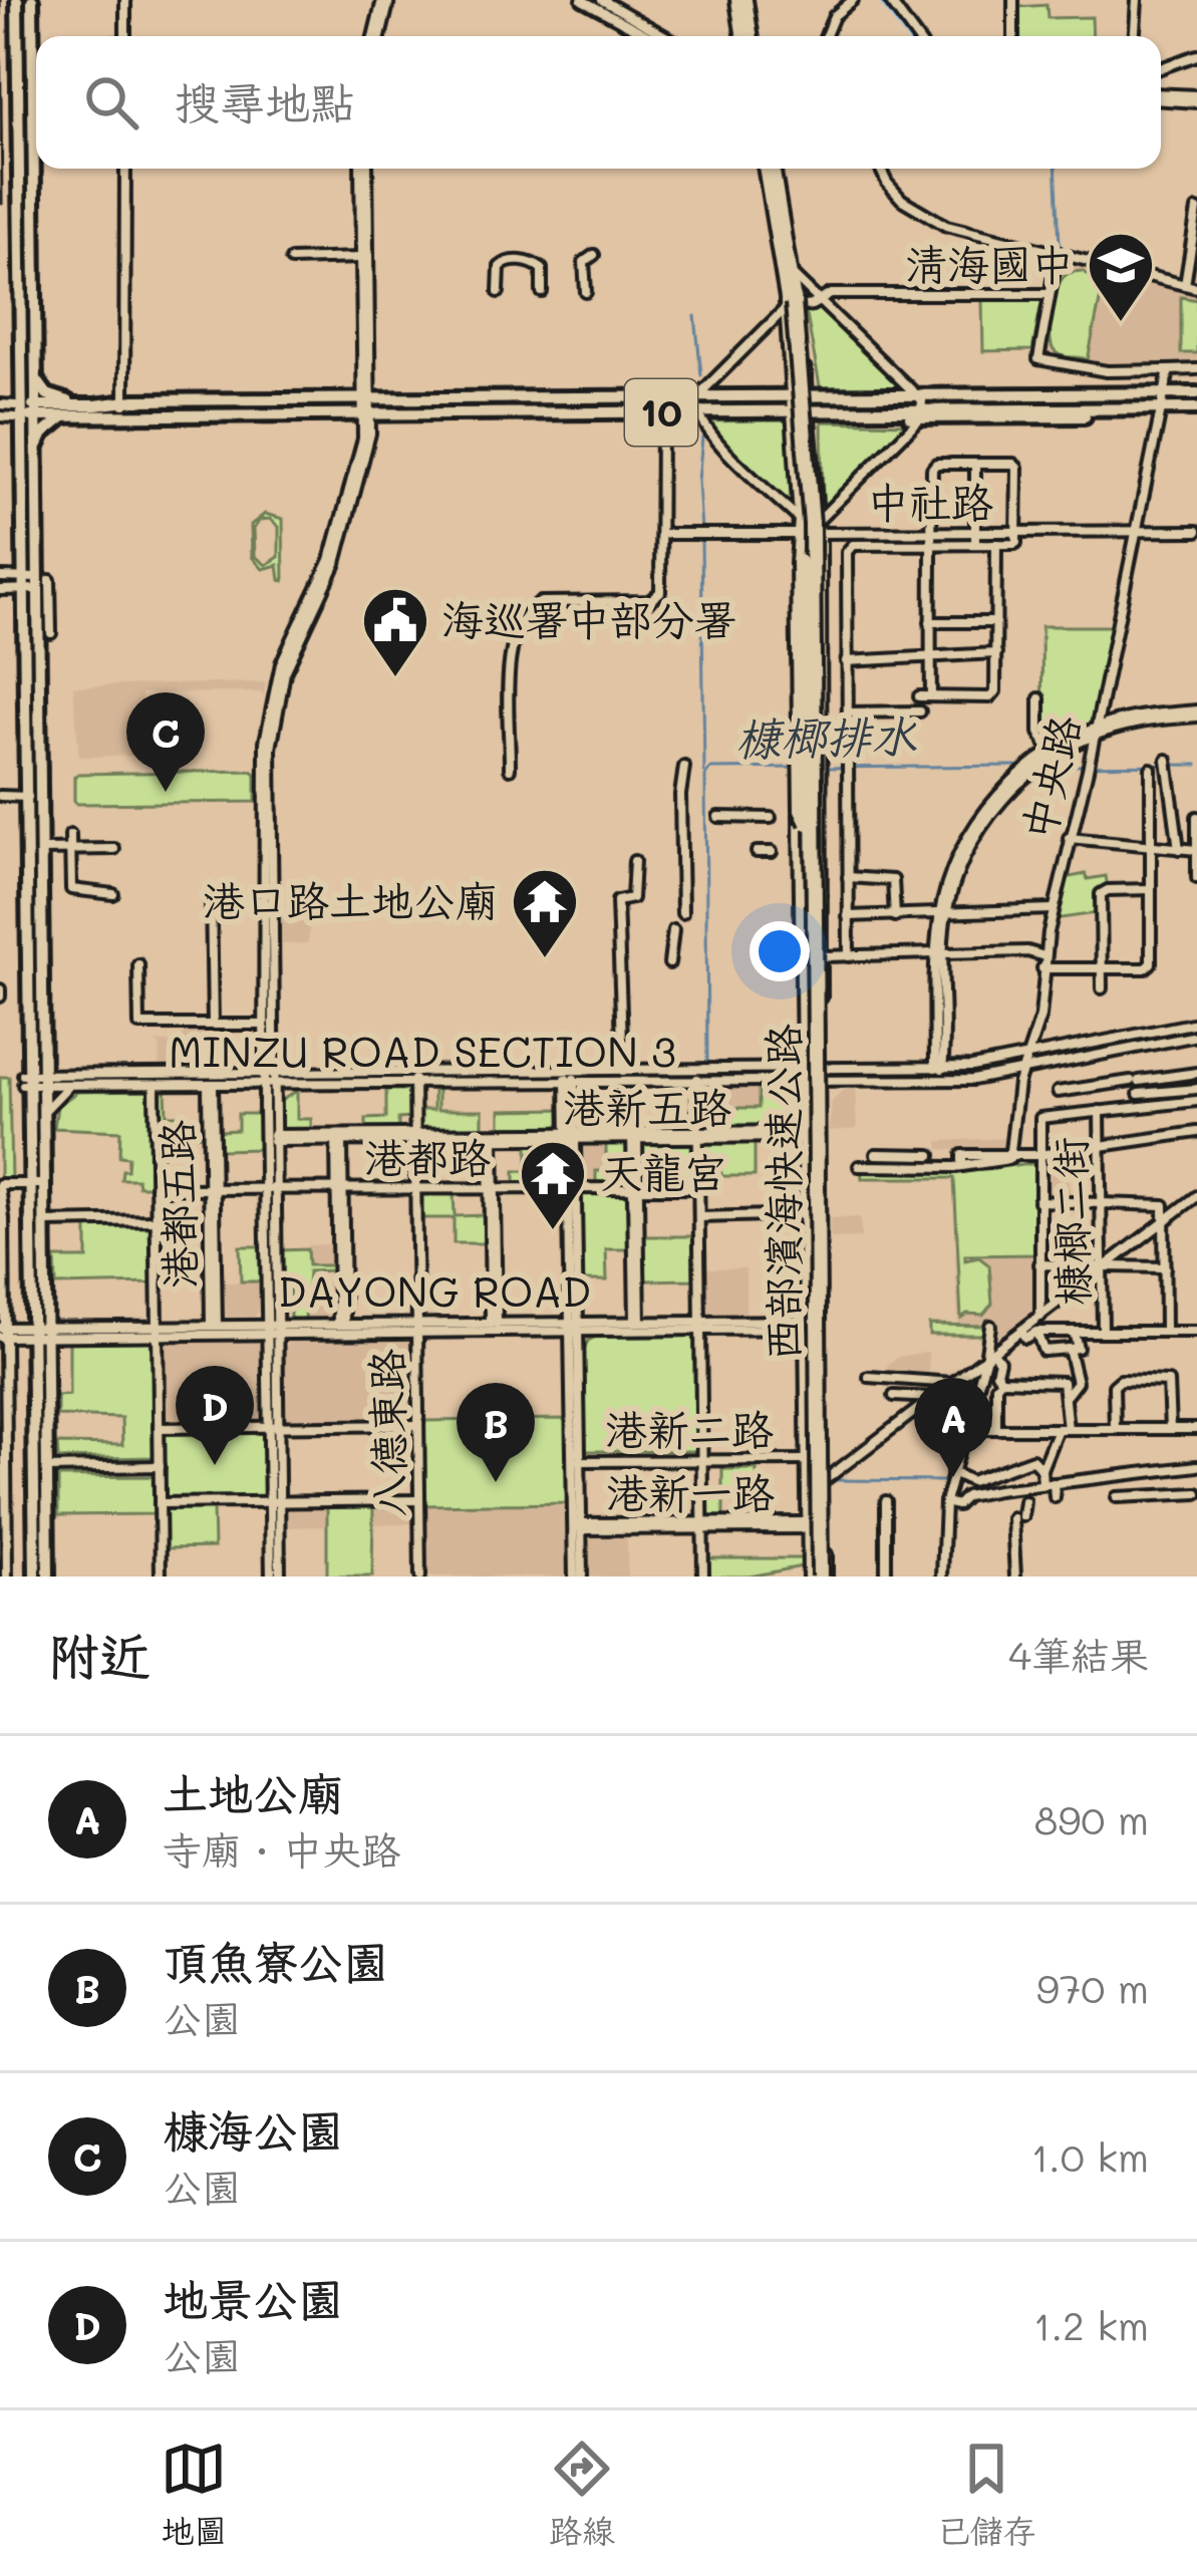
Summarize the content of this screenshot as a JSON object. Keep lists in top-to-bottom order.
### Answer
{
  "streets": {
    "highway": ["西部濱海快速公路"],
    "main road": ["10"],
    "street": [
      "中社路",
      "中央路",
      "MINZU ROAD SECTION 3",
      "港新五路",
      "港都路",
      "港都五路",
      "槺榔二街",
      "DAYONG ROAD",
      "港新二路",
      "八德東路",
      "港新一路"
    ]
  },
  "crossings": [
    ["10", "中央路"],
    ["中社路", "中央路"],
    ["中央路", "MINZU ROAD SECTION 3"],
    ["MINZU ROAD SECTION 3", "港都五路"],
    ["MINZU ROAD SECTION 3", "八德東路"],
    ["港新五路", "八德東路"],
    ["港都路", "港都五路"],
    ["港都路", "八德東路"],
    ["港都五路", "DAYONG ROAD"],
    ["DAYONG ROAD", "八德東路"]
  ],
  "water": ["槺榔排水"],
  "places": {
    "school or university": ["清海國中"],
    "public building": ["海巡署中部分署"],
    "temple": ["港口路土地公廟", "天龍宮"]
  },
  "page": {
    "search": "搜尋地點",
    "pins": [
      "C",
      "D",
      "A",
      "B"
    ],
    "heading": ["附近", "4筆結果"],
    "list": [
      {
        "mark": "A",
        "name": "土地公廟",
        "note": "寺廟 · 中央路",
        "value": "890 m"
      },
      {
        "mark": "B",
        "name": "頂魚寮公園",
        "note": "公園",
        "value": "970 m"
      },
      {
        "mark": "C",
        "name": "槺海公園",
        "note": "公園",
        "value": "1.0 km"
      },
      {
        "mark": "D",
        "name": "地景公園",
        "note": "公園",
        "value": "1.2 km"
      }
    ],
    "nav": ["地圖", "路線", "已儲存"]
  }
}
